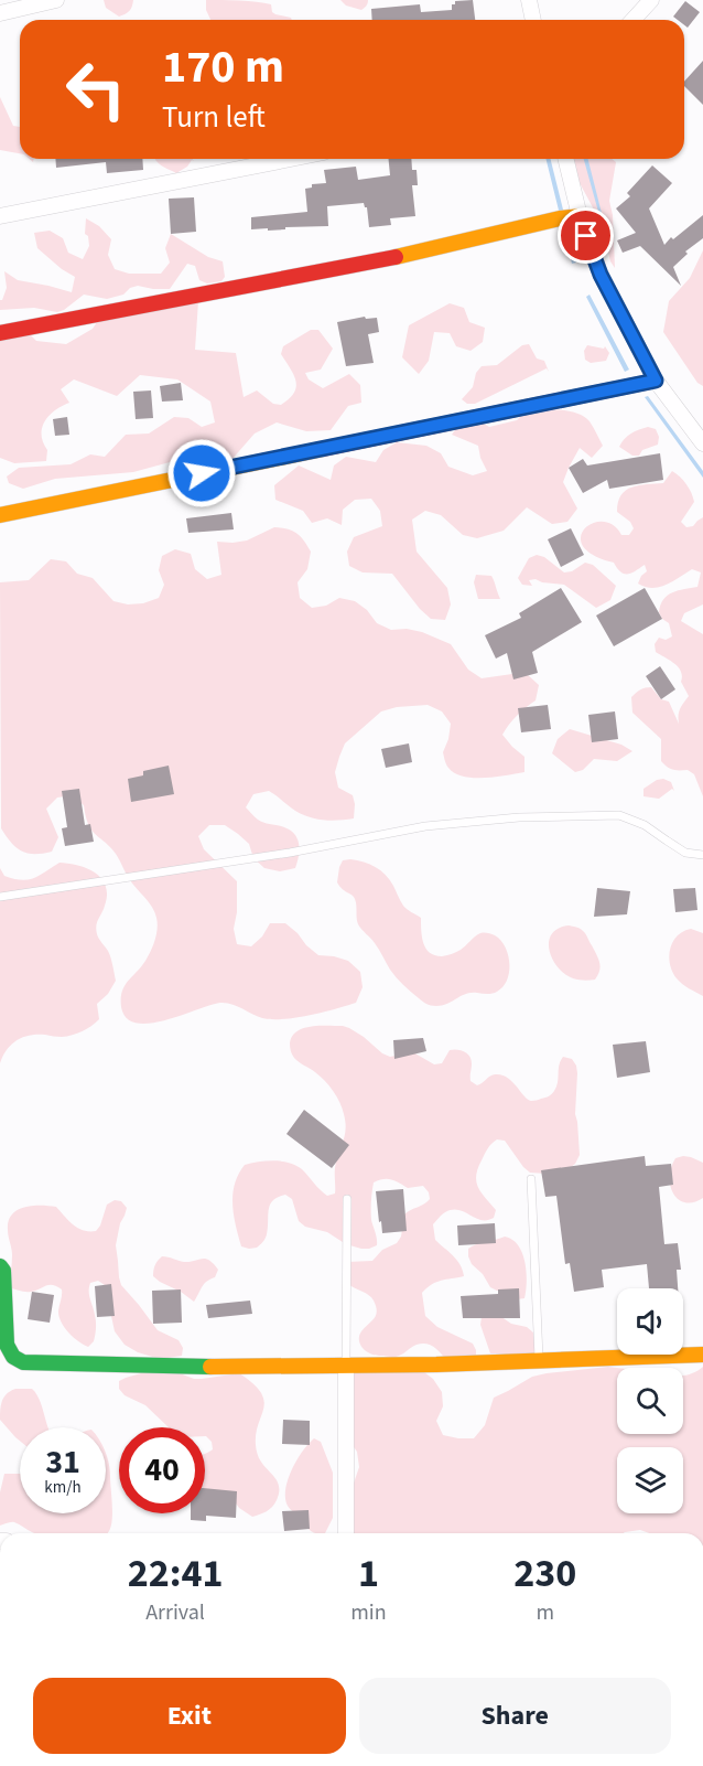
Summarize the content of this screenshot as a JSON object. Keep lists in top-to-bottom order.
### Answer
{
  "page": {
    "turn": ["170 m", "Turn left"],
    "speed": "31 km/h",
    "limit": "40",
    "eta": [
      "22:41",
      "Arrival",
      "1",
      "min",
      "230",
      "m"
    ],
    "buttons": ["Exit", "Share"]
  }
}
